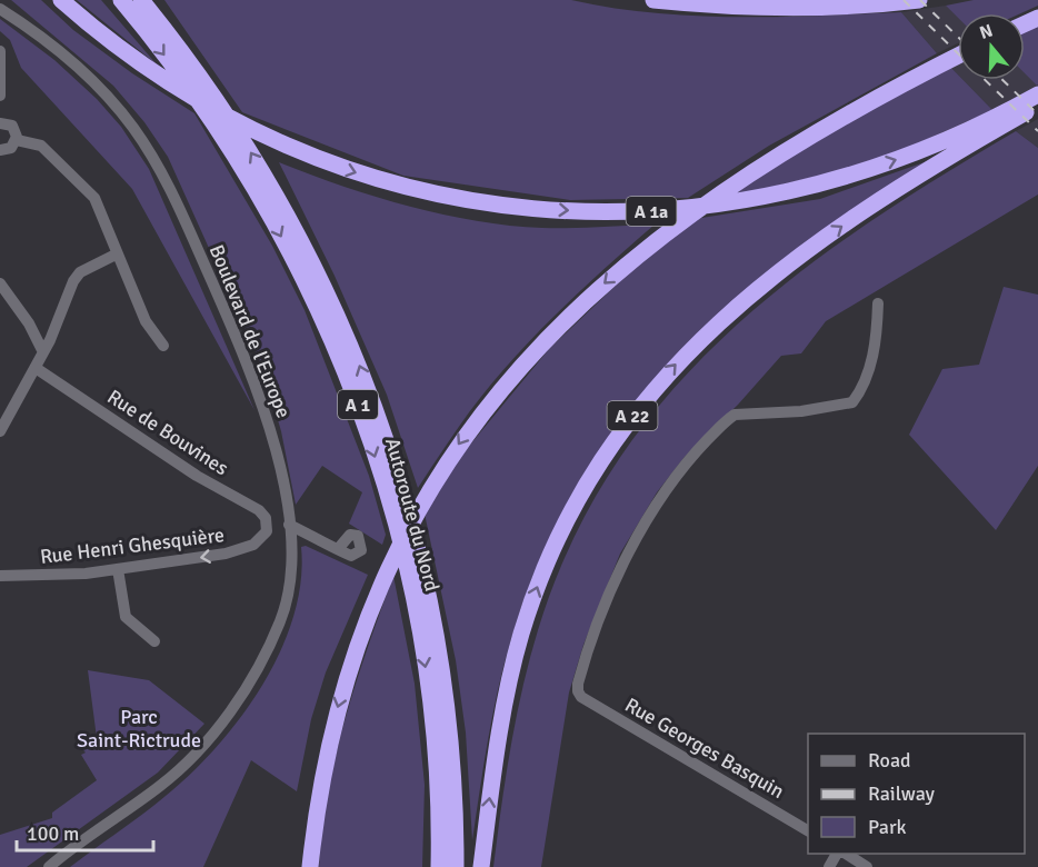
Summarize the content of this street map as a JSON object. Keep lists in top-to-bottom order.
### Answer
{
  "streets": {
    "highway": [
      "A 1a",
      "A 1",
      "A 22",
      "Autoroute du Nord"
    ],
    "street": [
      "Boulevard de l'Europe",
      "Rue de Bouvines",
      "Rue Henri Ghesquière",
      "Rue Georges Basquin"
    ]
  },
  "crossings": [
    ["A 1a", "A 22"],
    ["Rue de Bouvines", "Rue Henri Ghesquière"]
  ],
  "one_way": ["Rue Henri Ghesquière"],
  "parks": ["Parc Saint-Rictrude"],
  "legend": ["Road", "Railway", "Park"],
  "scale_bar": "100 m",
  "north": "top"
}
